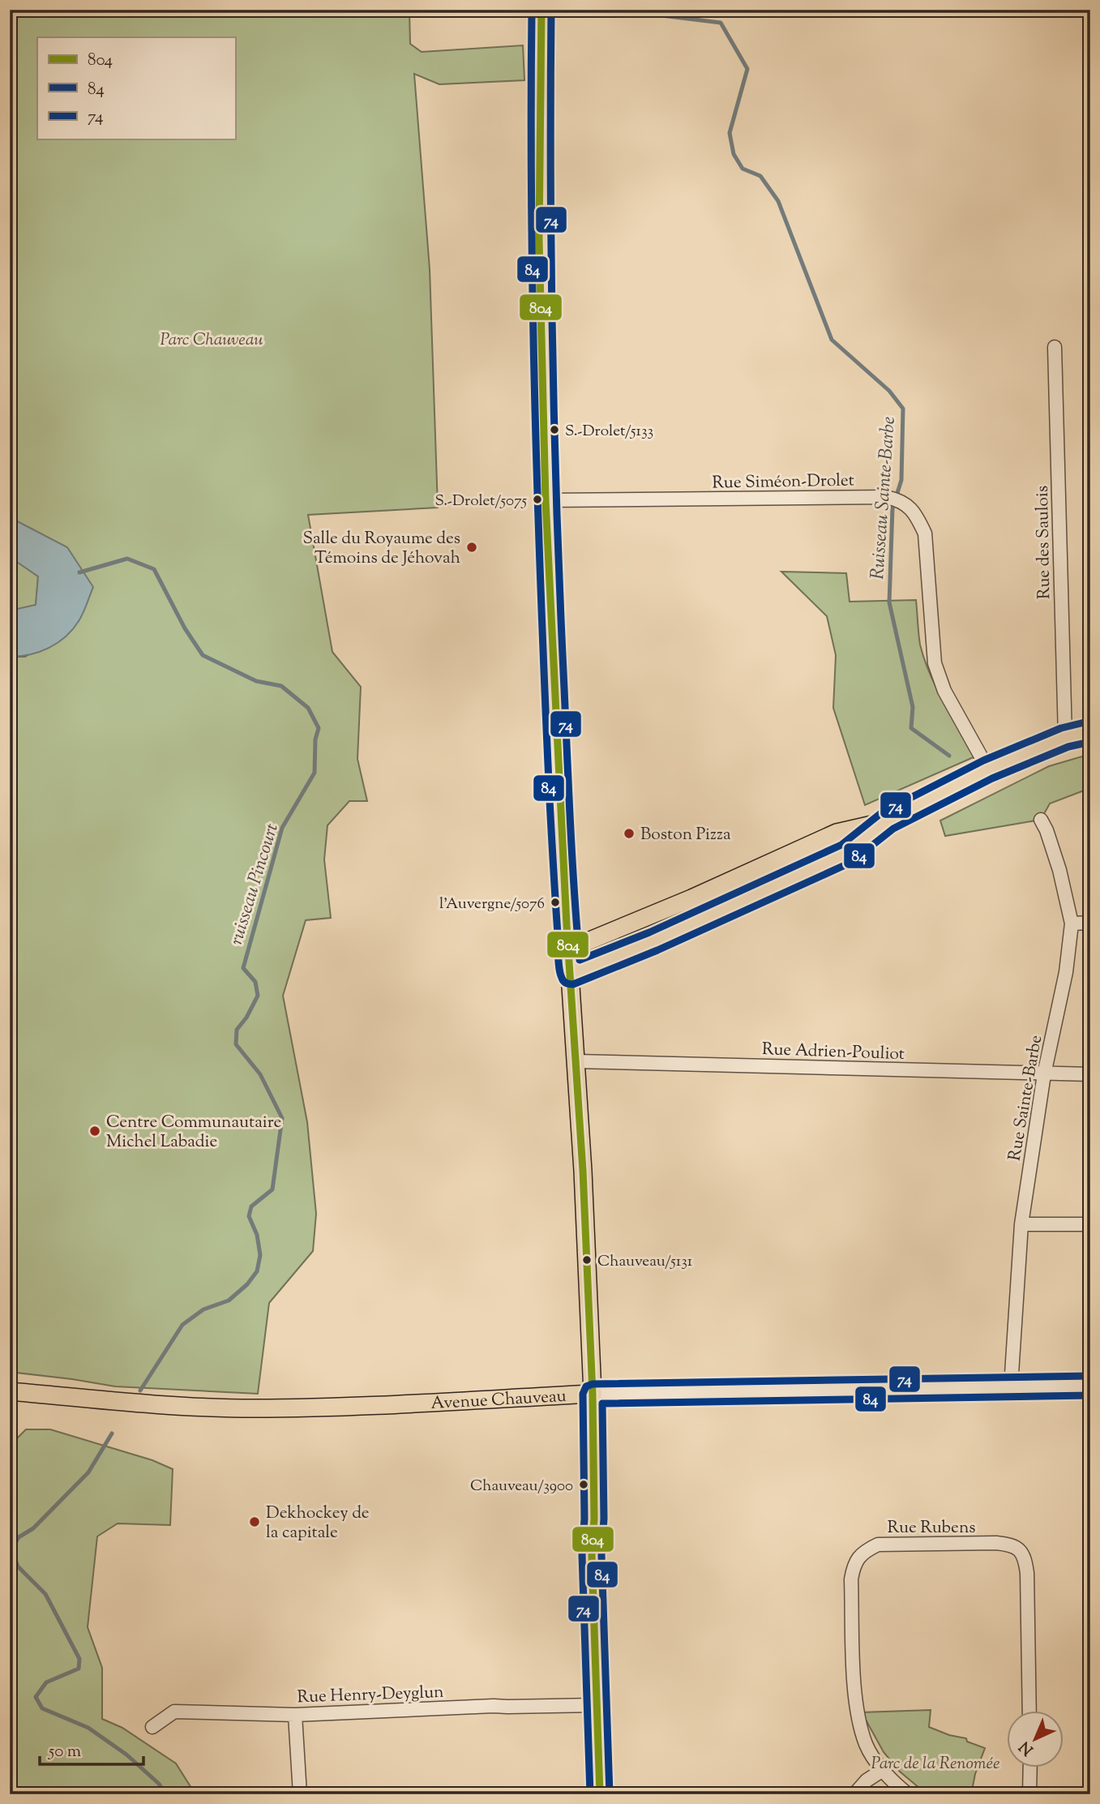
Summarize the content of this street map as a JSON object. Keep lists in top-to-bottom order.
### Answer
{
  "streets": {
    "main road": ["Avenue Chauveau"],
    "street": [
      "Rue Siméon-Drolet",
      "Rue des Saulois",
      "Rue Adrien-Pouliot",
      "Rue Sainte-Barbe",
      "Rue Rubens",
      "Rue Henry-Deyglun"
    ]
  },
  "crossings": [
    ["Rue Adrien-Pouliot", "Rue Sainte-Barbe"],
    ["Rue Sainte-Barbe", "Avenue Chauveau"]
  ],
  "water": ["Ruisseau Sainte-Barbe", "ruisseau Pincourt"],
  "parks": ["Parc Chauveau", "Parc de la Renomée"],
  "places": [
    "S.-Drolet/5133",
    "S.-Drolet/5075",
    "Salle du Royaume des Témoins de Jéhovah",
    "Boston Pizza",
    "l'Auvergne/5076",
    "Centre Communautaire Michel Labadie",
    "Chauveau/5131",
    "Chauveau/3900",
    "Dekhockey de la capitale"
  ],
  "lines": ["transit line 804", "transit line 84", "transit line 74"],
  "legend": ["804", "84", "74"],
  "scale_bar": "50 m",
  "north": "bottom left"
}
